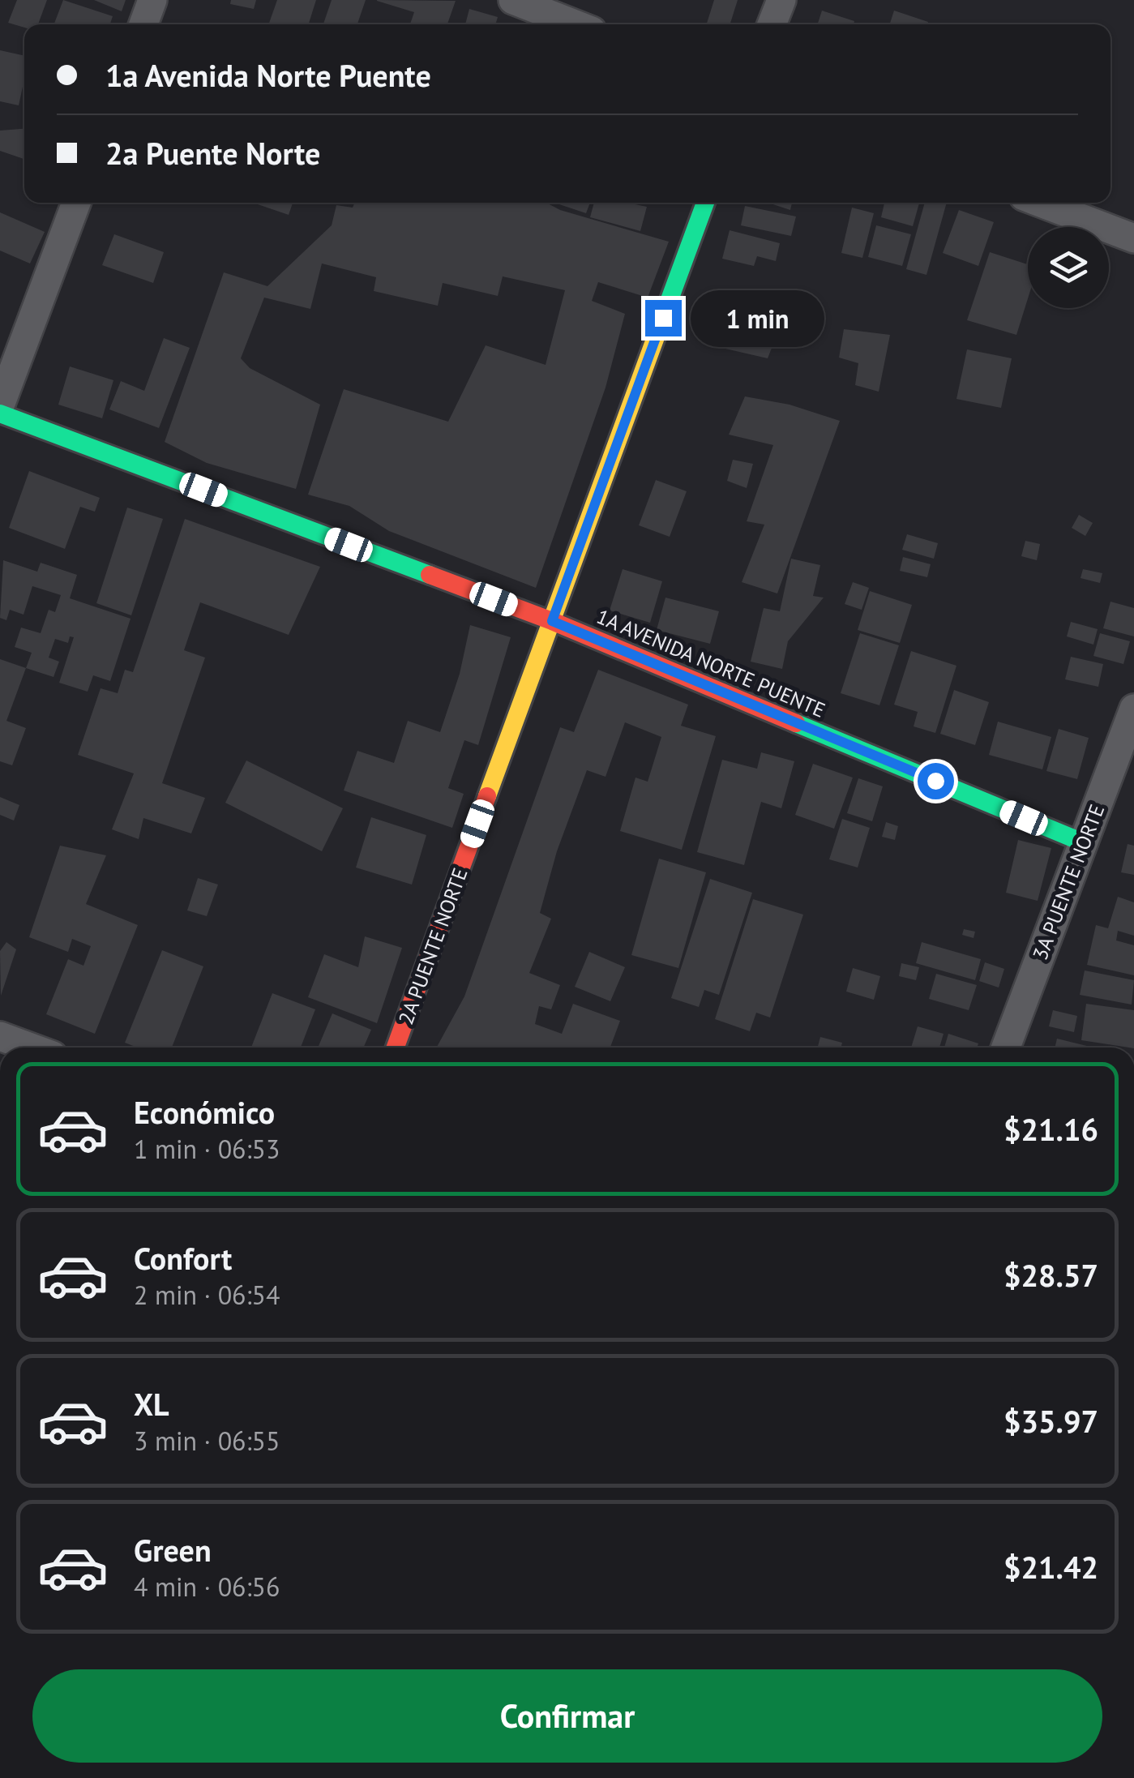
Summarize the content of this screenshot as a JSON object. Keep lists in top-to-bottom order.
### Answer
{
  "streets": {
    "street": ["1A AVENIDA NORTE PUENTE", "3A PUENTE NORTE", "2A PUENTE NORTE"]
  },
  "crossings": [
    ["1A AVENIDA NORTE PUENTE", "3A PUENTE NORTE"],
    ["1A AVENIDA NORTE PUENTE", "2A PUENTE NORTE"]
  ],
  "page": {
    "banner": ["1a Avenida Norte Puente", "2a Puente Norte"],
    "bubble": "1 min",
    "list": [
      {
        "name": "Económico",
        "note": "1 min · 06:53",
        "value": "$21.16"
      },
      {
        "name": "Confort",
        "note": "2 min · 06:54",
        "value": "$28.57"
      },
      {
        "name": "XL",
        "note": "3 min · 06:55",
        "value": "$35.97"
      },
      {
        "name": "Green",
        "note": "4 min · 06:56",
        "value": "$21.42"
      }
    ],
    "buttons": "Confirmar"
  }
}
